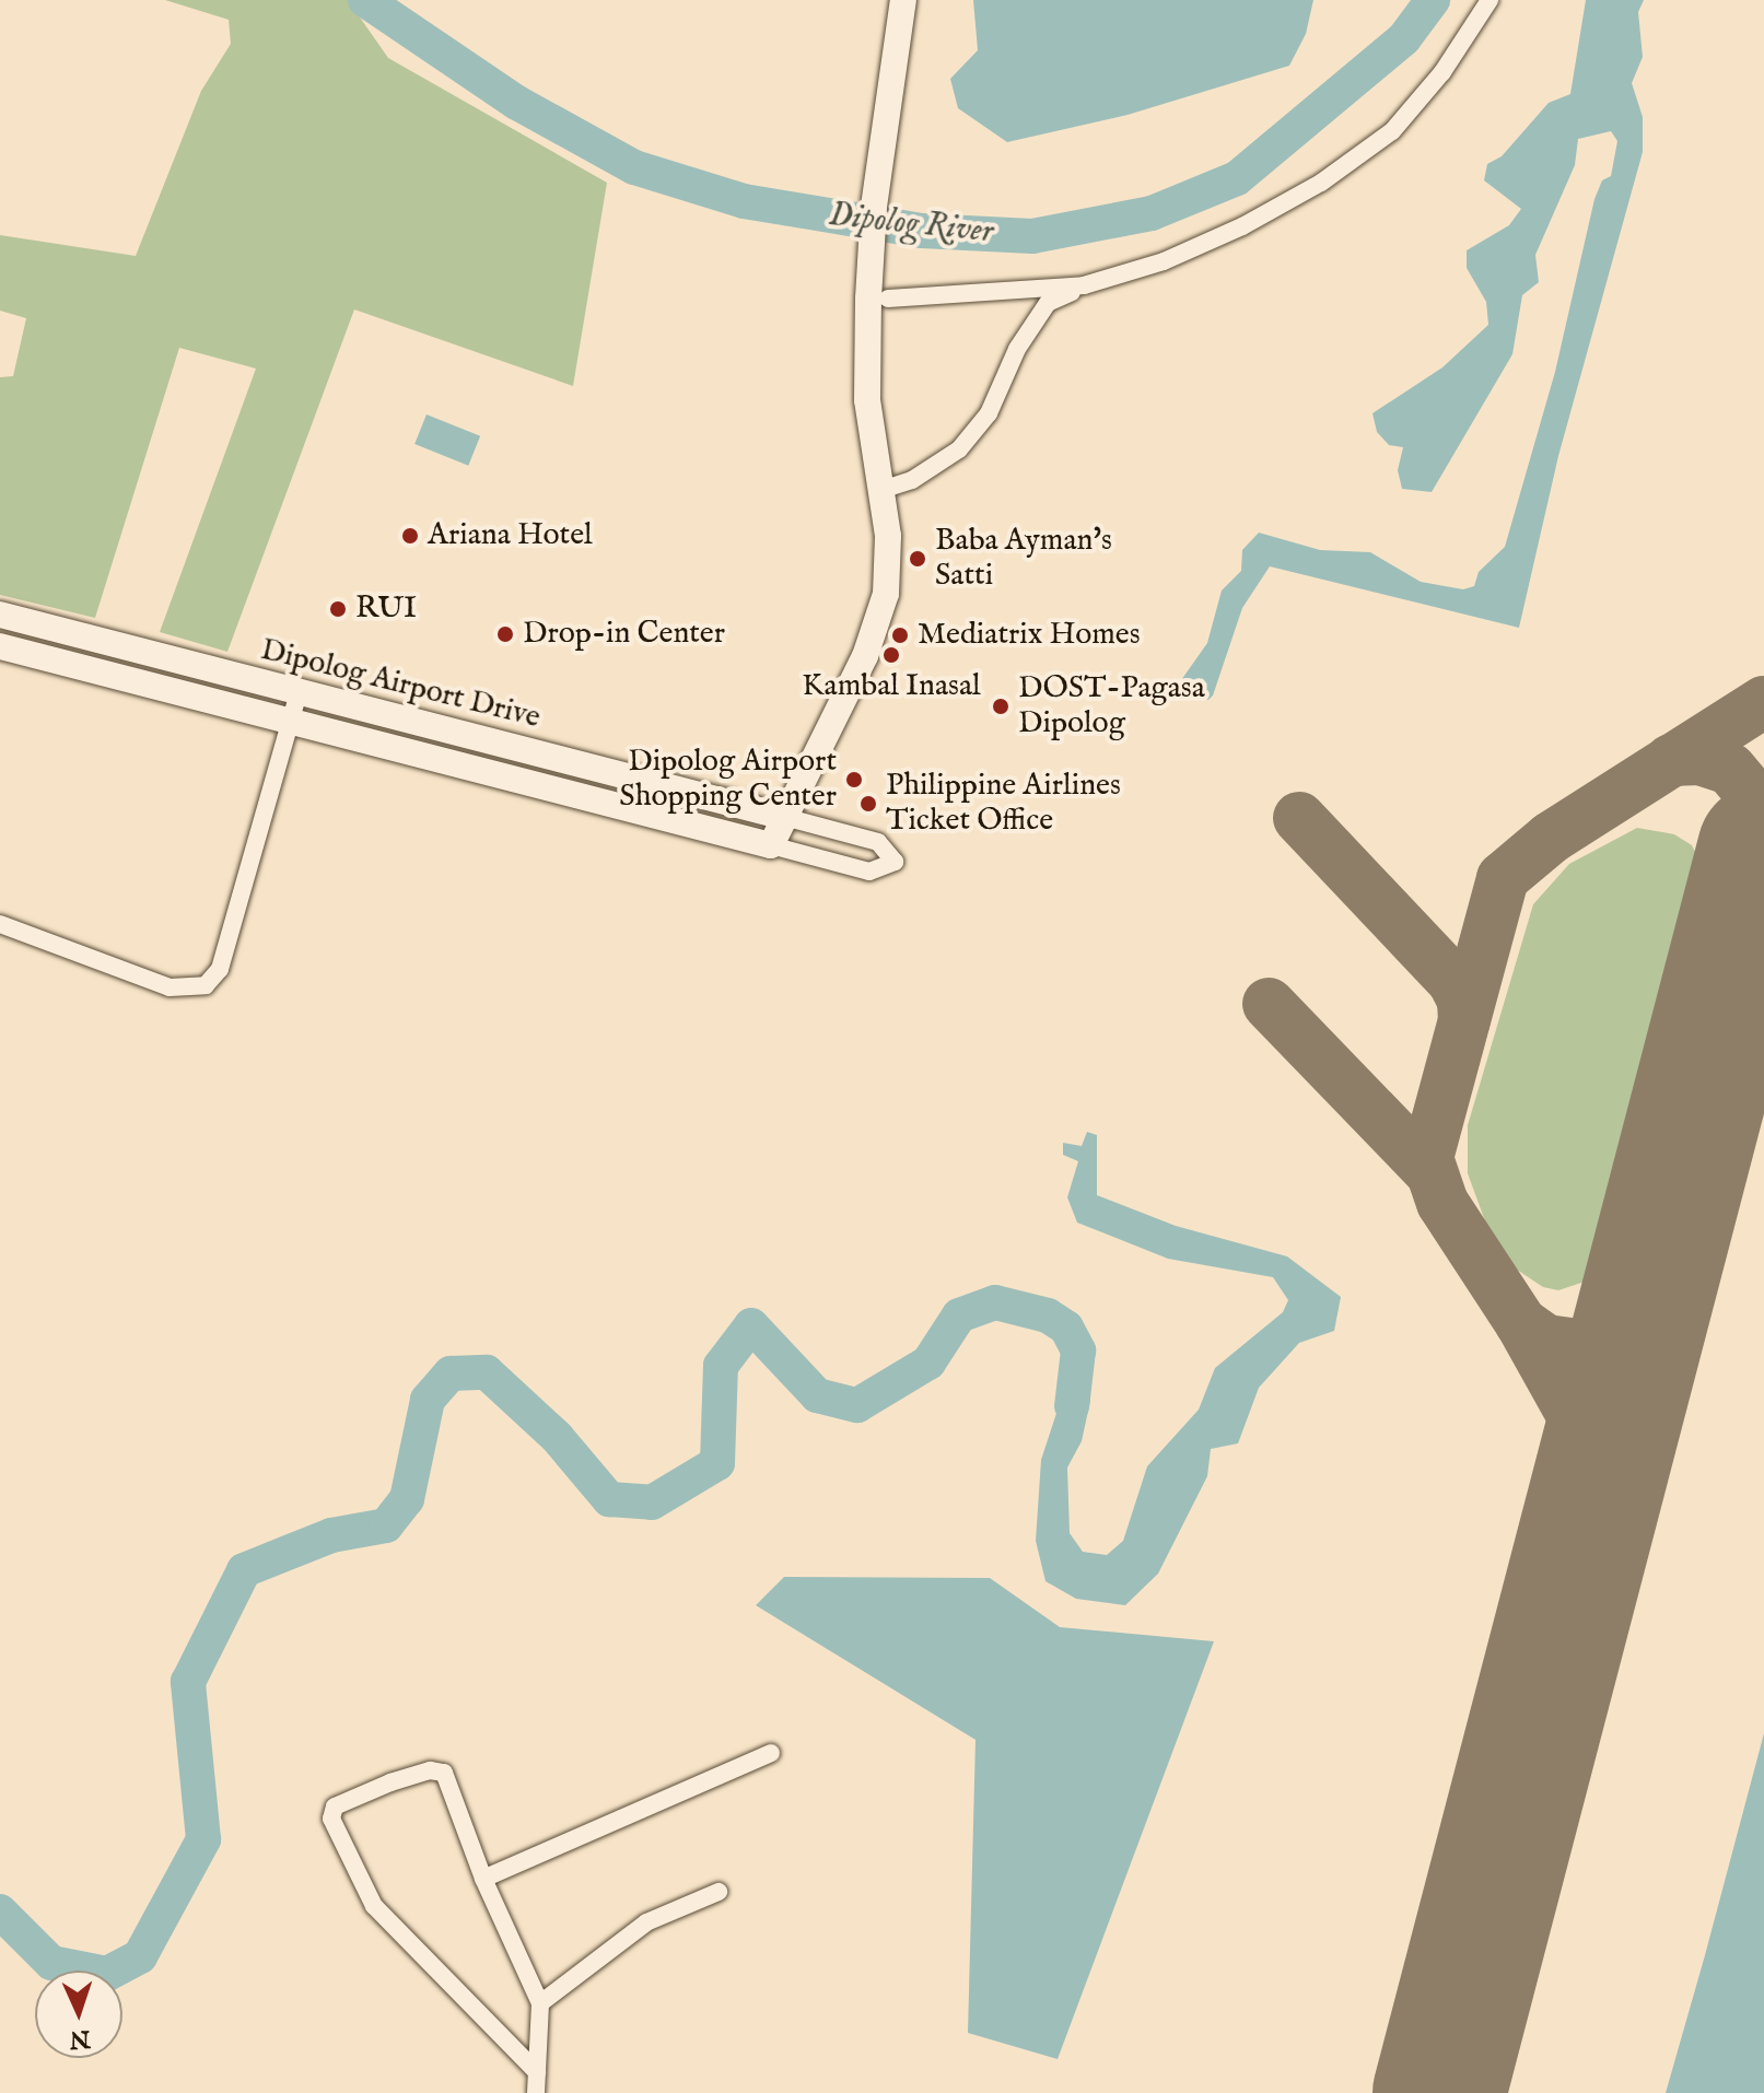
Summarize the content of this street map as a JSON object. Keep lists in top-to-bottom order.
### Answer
{
  "streets": {
    "main road": ["Dipolog Airport Drive"]
  },
  "water": ["Dipolog River"],
  "places": [
    "Ariana Hotel",
    "Baba Ayman's Satti",
    "RUI",
    "Drop-in Center",
    "Mediatrix Homes",
    "Kambal Inasal",
    "DOST-Pagasa Dipolog",
    "Dipolog Airport Shopping Center",
    "Philippine Airlines Ticket Office"
  ],
  "north": "bottom"
}
